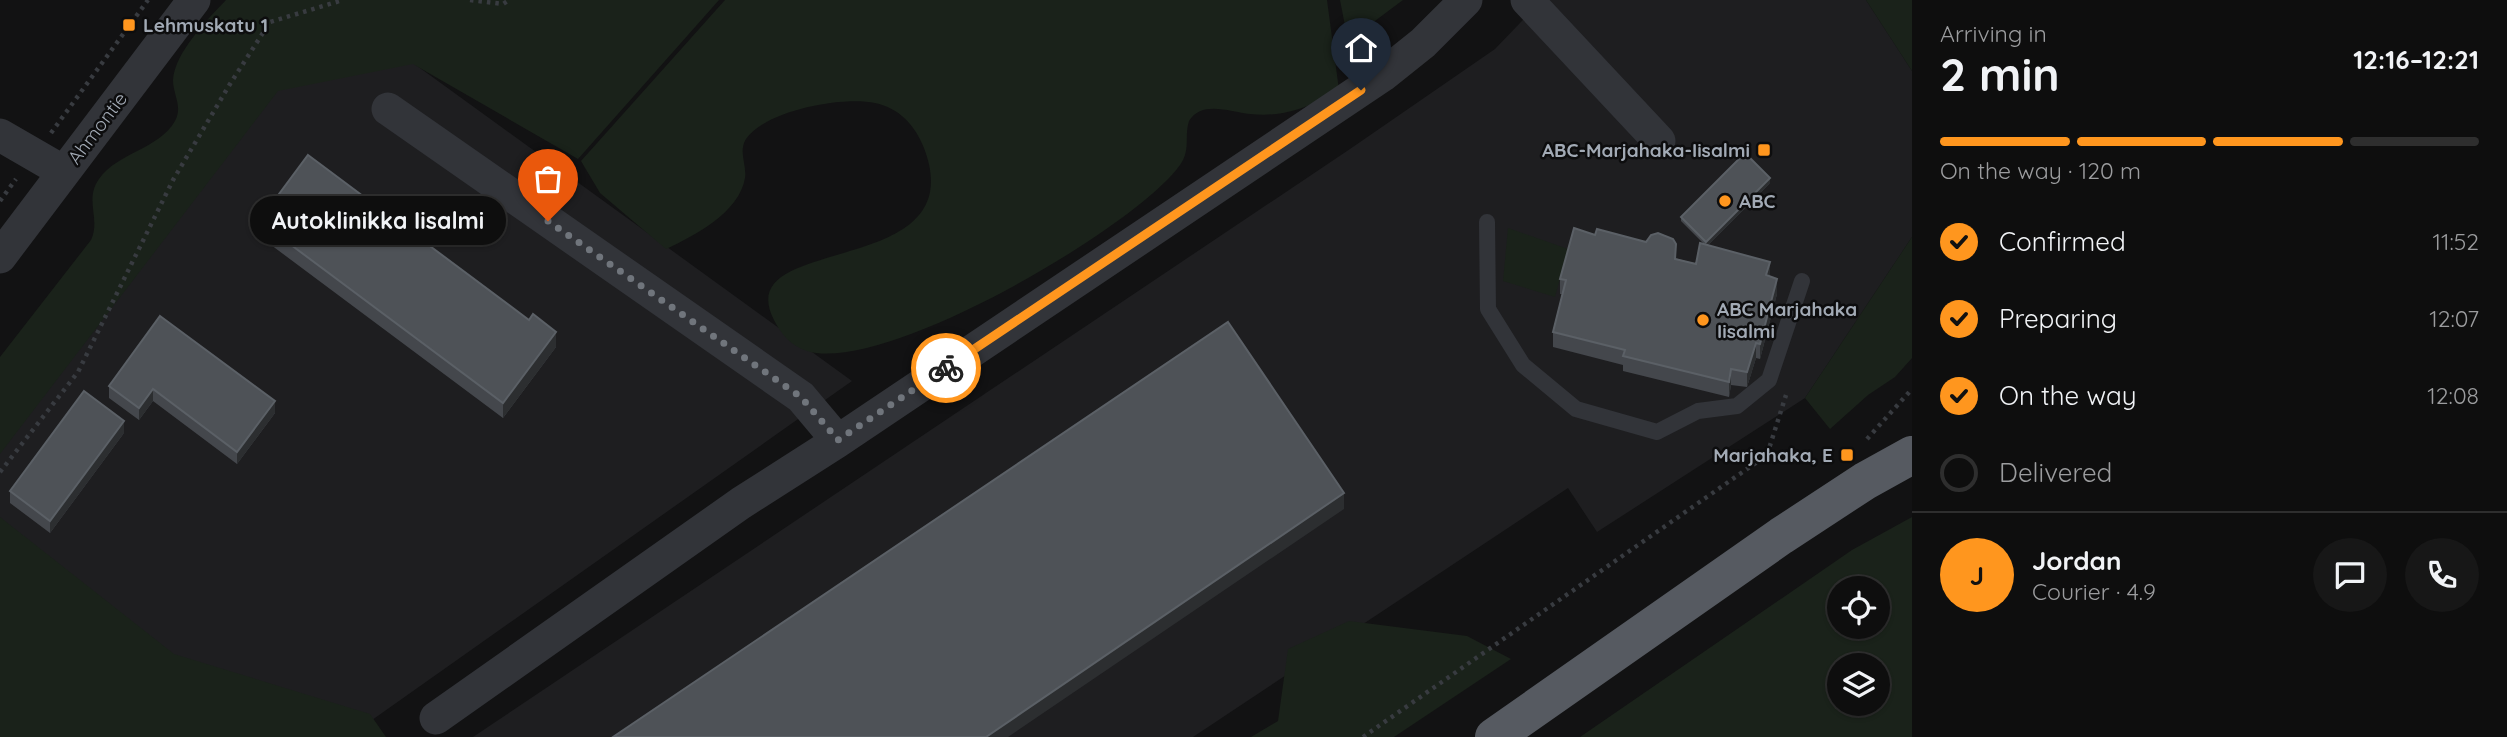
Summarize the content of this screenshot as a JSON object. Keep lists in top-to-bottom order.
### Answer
{
  "streets": {
    "street": ["Ahmontie"]
  },
  "places": {
    "transit": ["Lehmuskatu 1", "ABC-Marjahaka-Iisalmi", "Marjahaka, E"],
    "other": ["ABC", "Autoklinikka Iisalmi", "ABC Marjahaka Iisalmi"]
  },
  "page": {
    "heading": ["2 min", "Arriving in", "12:16–12:21"],
    "panel": ["Jordan", "Courier · 4.9"],
    "bar": "On the way · 120 m",
    "bubble": "Autoklinikka Iisalmi",
    "list": [
      ["Confirmed", "11:52"],
      ["Preparing", "12:07"],
      ["On the way", "12:08"],
      "Delivered"
    ],
    "round": "J"
  }
}
